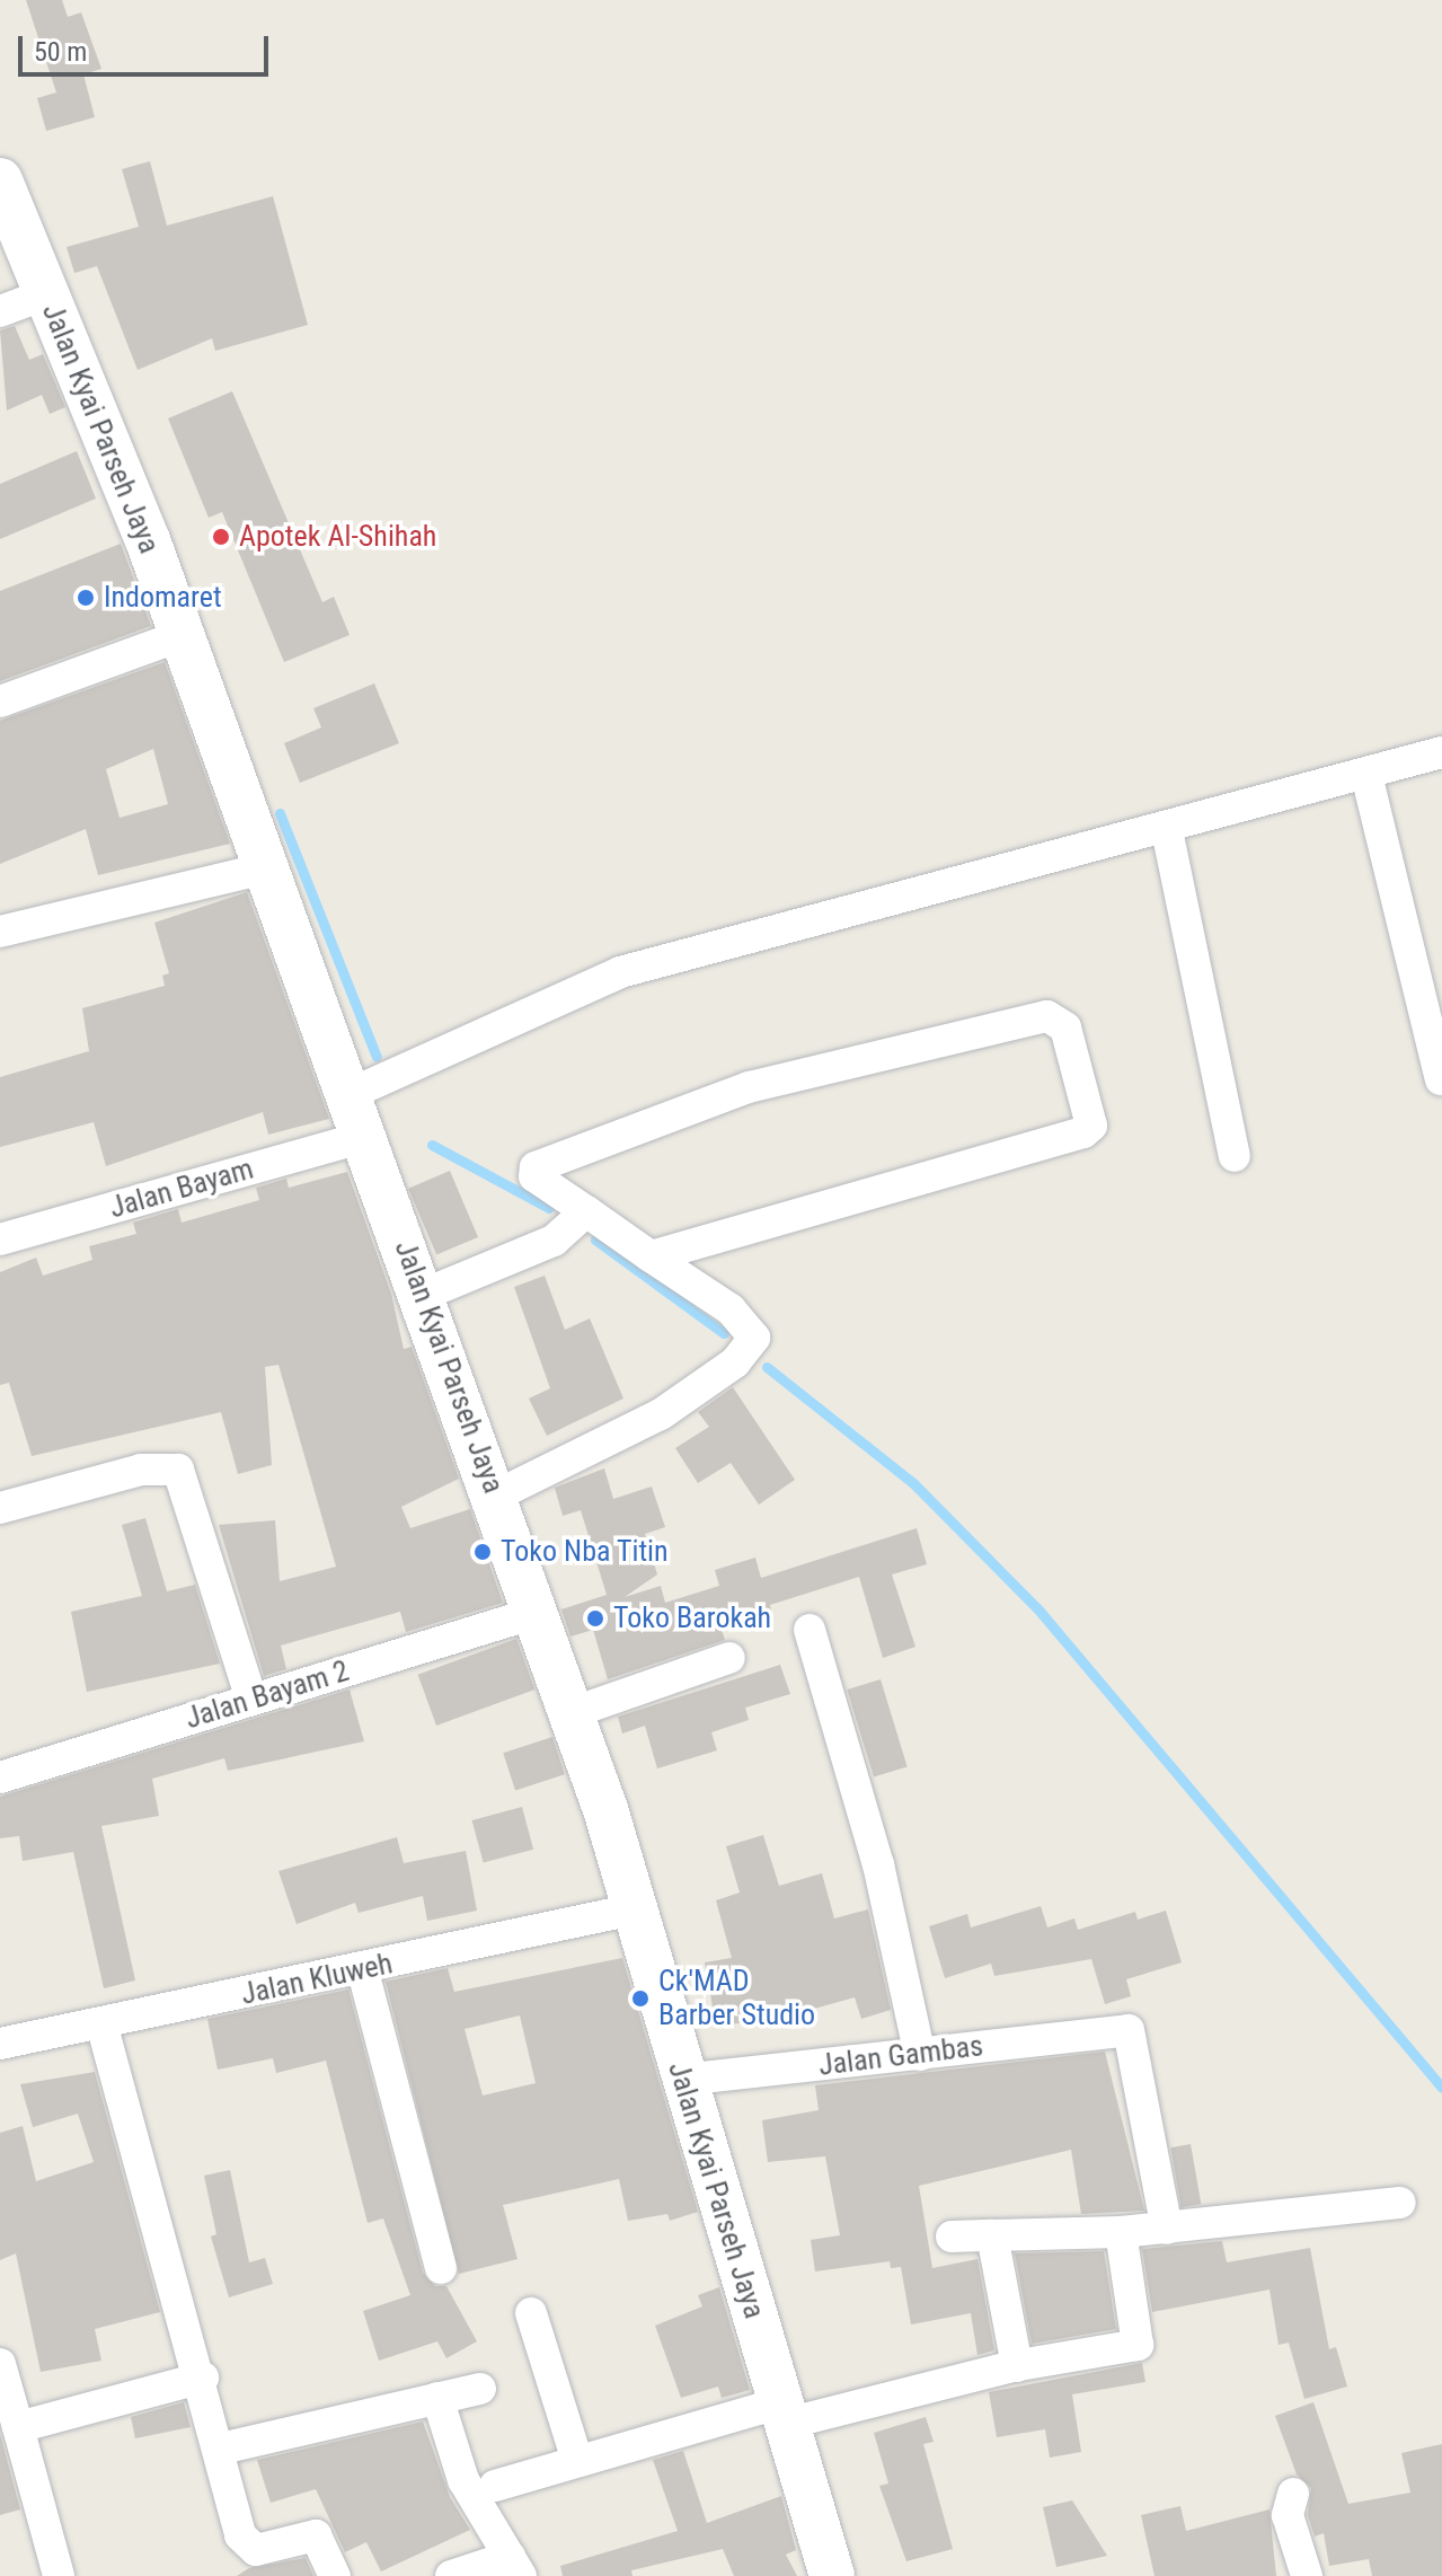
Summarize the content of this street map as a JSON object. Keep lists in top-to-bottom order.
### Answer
{
  "streets": {
    "main road": ["Jalan Kyai Parseh Jaya"],
    "street": [
      "Jalan Bayam",
      "Jalan Bayam 2",
      "Jalan Kluweh",
      "Jalan Gambas"
    ]
  },
  "crossings": [
    ["Jalan Kyai Parseh Jaya", "Jalan Bayam"],
    ["Jalan Kyai Parseh Jaya", "Jalan Bayam 2"],
    ["Jalan Kyai Parseh Jaya", "Jalan Kluweh"],
    ["Jalan Kyai Parseh Jaya", "Jalan Gambas"]
  ],
  "places": [
    "Apotek Al-Shihah",
    "Indomaret",
    "Toko Nba Titin",
    "Toko Barokah",
    "Ck'MAD Barber Studio"
  ],
  "scale_bar": "50 m"
}
